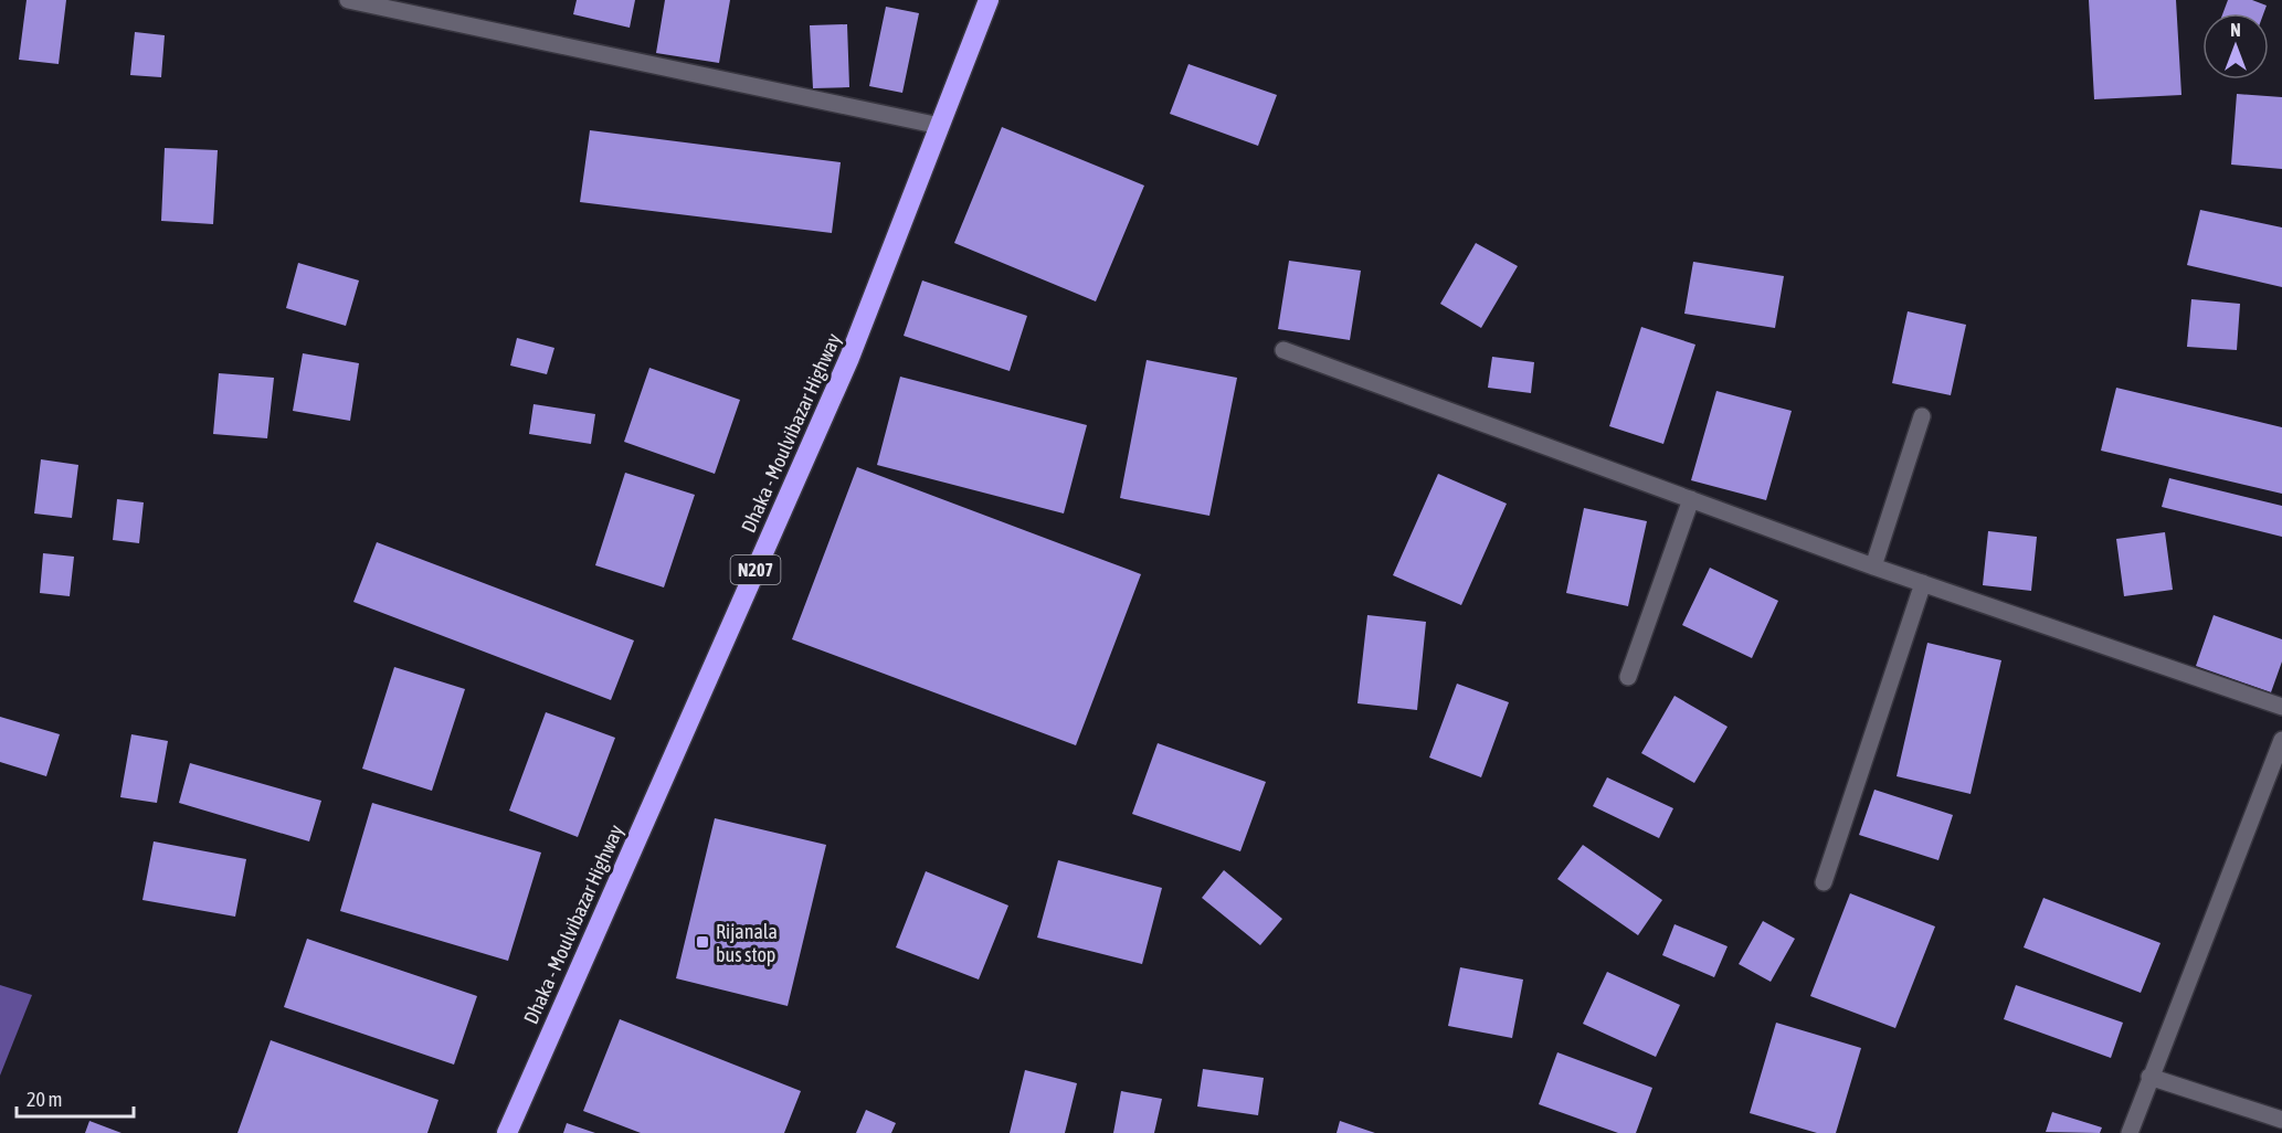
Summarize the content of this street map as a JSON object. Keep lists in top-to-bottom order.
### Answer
{
  "streets": {
    "highway": ["Dhaka - Moulvibazar Highway", "N207"]
  },
  "places": {
    "transit": ["Rijanala bus stop"]
  },
  "scale_bar": "20 m",
  "north": "top"
}
